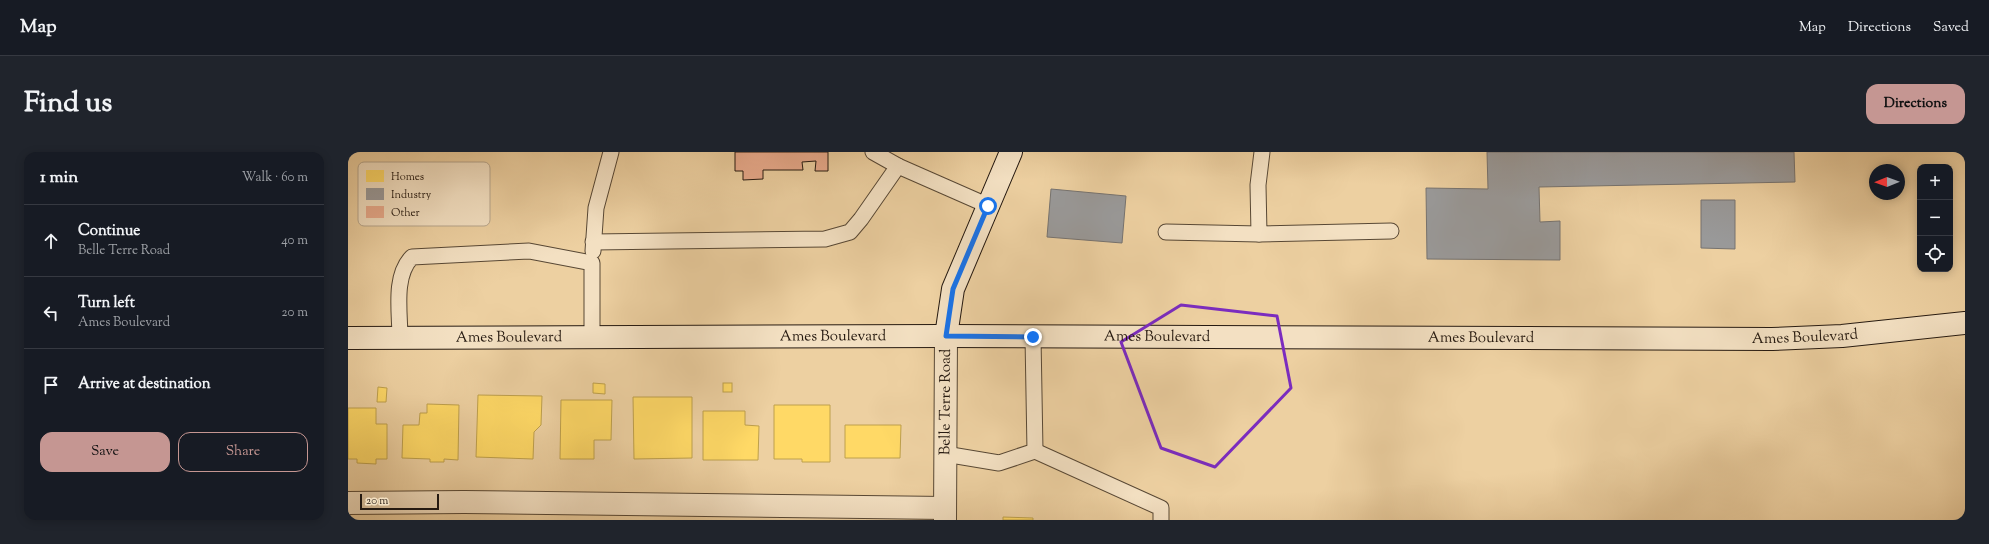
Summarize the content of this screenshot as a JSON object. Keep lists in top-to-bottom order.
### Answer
{
  "streets": {
    "street": ["Ames Boulevard", "Belle Terre Road"]
  },
  "crossings": [
    ["Ames Boulevard", "Belle Terre Road"]
  ],
  "legend": ["Homes", "Industry", "Other"],
  "scale_bar": "20 m",
  "north": "left",
  "page": {
    "header": "Map",
    "nav": ["Map", "Directions", "Saved"],
    "title": "Find us",
    "buttons": [
      "Directions",
      ["Save", "Share"]
    ],
    "heading": ["1 min", "Walk · 60 m"],
    "map_buttons": ["+", "−"],
    "list": [
      ["Continue", "Belle Terre Road", "40 m"],
      ["Turn left", "Ames Boulevard", "20 m"],
      "Arrive at destination"
    ],
    "scale": "20 m"
  }
}
